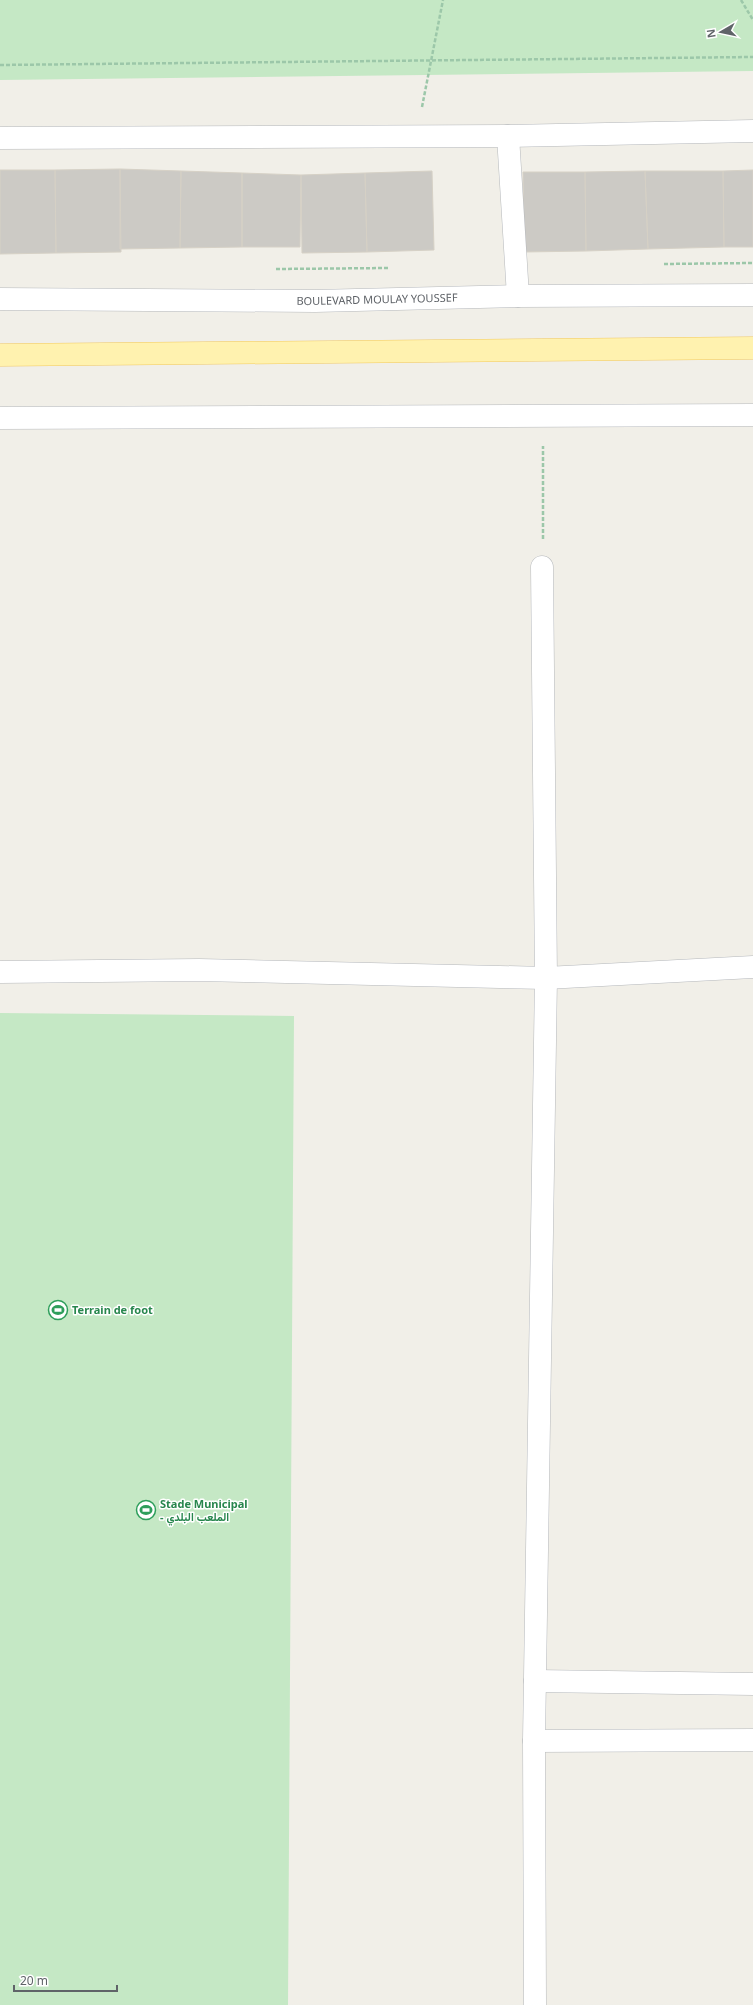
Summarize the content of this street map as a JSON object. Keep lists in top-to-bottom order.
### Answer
{
  "streets": {
    "street": ["BOULEVARD MOULAY YOUSSEF"]
  },
  "places": {
    "sports": ["Terrain de foot", "Stade Municipal - الملعب البلدي"]
  },
  "scale_bar": "20 m",
  "north": "left"
}
